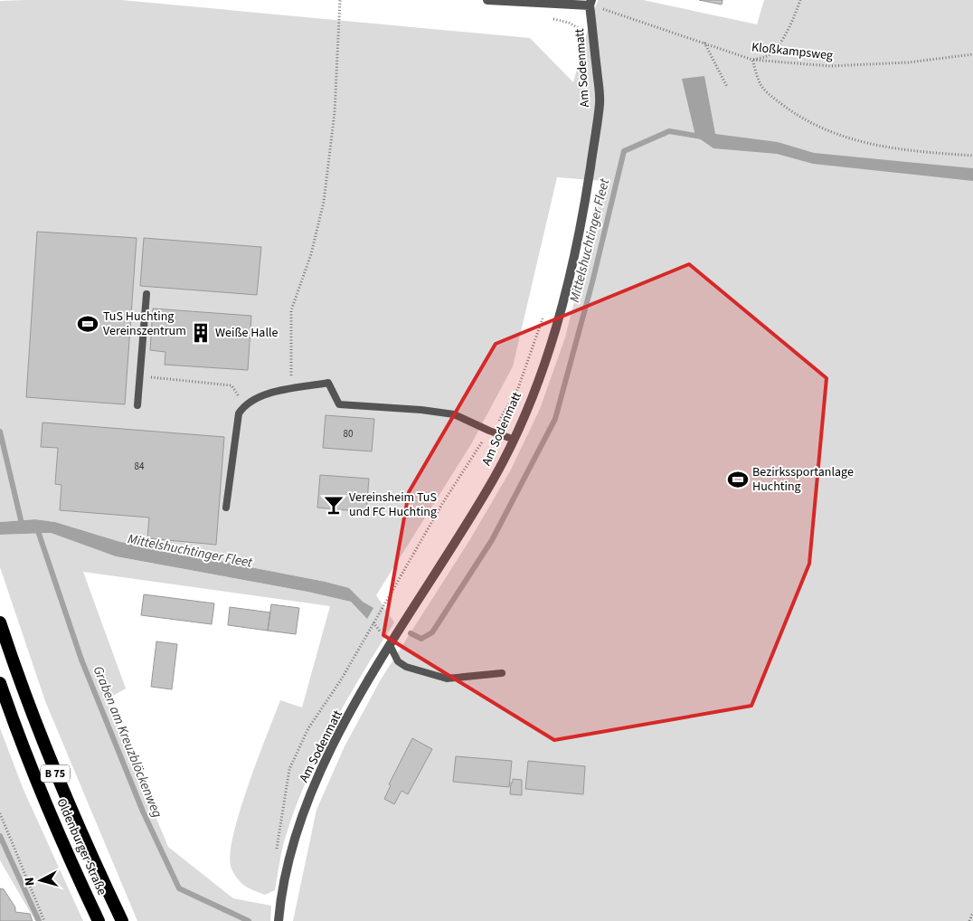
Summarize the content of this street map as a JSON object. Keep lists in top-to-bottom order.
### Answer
{
  "streets": {
    "highway": ["B 75", "Oldenburger Straße"],
    "street": ["Am Sodenmatt"],
    "path": ["Kloßkampsweg"]
  },
  "crossings": [
    ["Kloßkampsweg", "Am Sodenmatt"]
  ],
  "water": ["Mittelshuchtinger Fleet", "Graben am Kreuzblöckenweg"],
  "places": {
    "sports": ["TuS Huchting Vereinszentrum", "Bezirkssportanlage Huchting"],
    "building": ["Weiße Halle"],
    "bar": ["Vereinsheim TuS und FC Huchting"]
  },
  "house_numbers": ["80", "84"],
  "north": "left"
}
